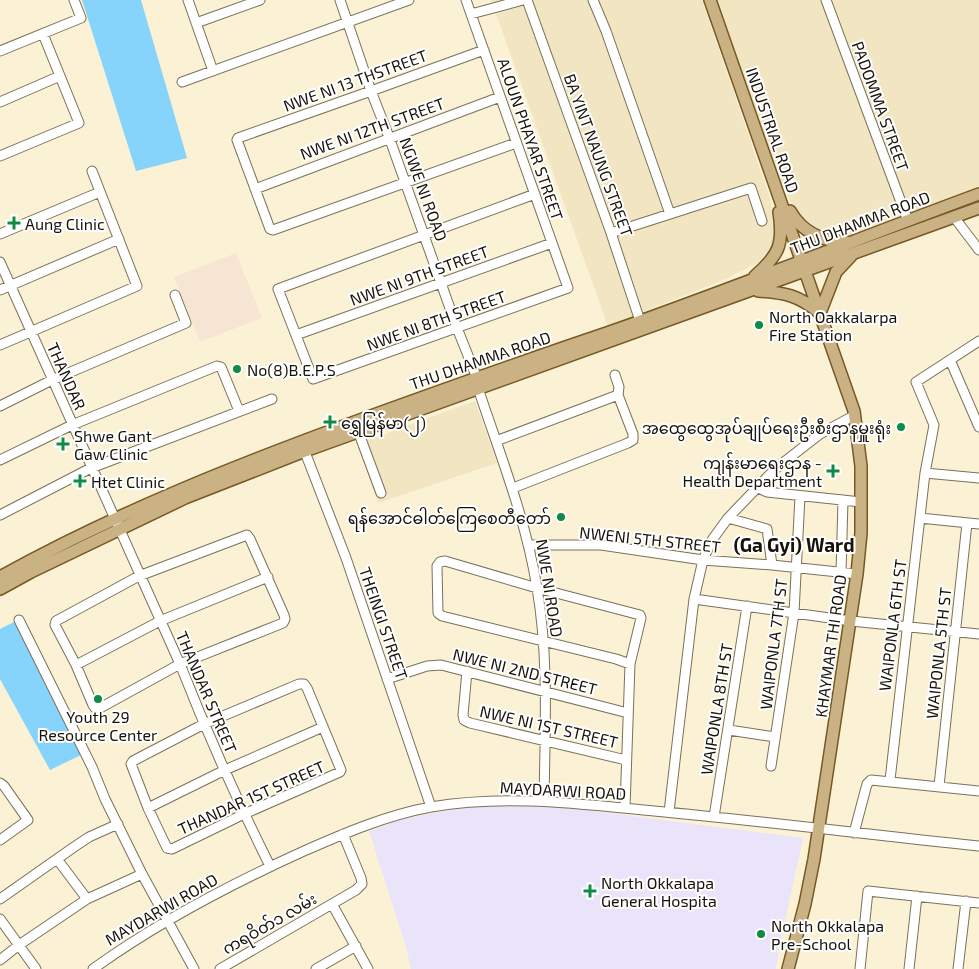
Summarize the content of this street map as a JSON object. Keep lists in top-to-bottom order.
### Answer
{
  "streets": {
    "main road": ["INDUSTRIAL ROAD", "THU DHAMMA ROAD", "KHAYMAR THI ROAD"],
    "street": [
      "NWE NI 13 THSTREET",
      "PADOMMA STREET",
      "NWE NI 12TH STREET",
      "ALOUN PHAYAR STREET",
      "BA YINT NAUNG STREET",
      "NGWE NI ROAD",
      "NWE NI 9TH STREET",
      "NWE NI 8TH STREET",
      "THANDAR",
      "NWENI 5TH STREET",
      "NWE NI ROAD",
      "THEINGI STREET",
      "WAIPONLA 6TH ST",
      "WAIPONLA 7TH ST",
      "WAIPONLA 5TH ST",
      "NWE NI 2ND STREET",
      "THANDAR STREET",
      "WAIPONLA 8TH ST",
      "NWE NI 1ST STREET",
      "MAYDARWI ROAD",
      "THANDAR 1ST STREET",
      "ကရဝိတ်၁ လမ်း"
    ]
  },
  "crossings": [
    ["NWE NI 13 THSTREET", "NWE NI 12TH STREET"],
    ["NWE NI 13 THSTREET", "ALOUN PHAYAR STREET"],
    ["NWE NI 13 THSTREET", "NGWE NI ROAD"],
    ["PADOMMA STREET", "THU DHAMMA ROAD"],
    ["NWE NI 12TH STREET", "ALOUN PHAYAR STREET"],
    ["NWE NI 12TH STREET", "NGWE NI ROAD"],
    ["INDUSTRIAL ROAD", "THU DHAMMA ROAD"],
    ["INDUSTRIAL ROAD", "KHAYMAR THI ROAD"],
    ["ALOUN PHAYAR STREET", "NWE NI 9TH STREET"],
    ["ALOUN PHAYAR STREET", "NWE NI 8TH STREET"],
    ["BA YINT NAUNG STREET", "THU DHAMMA ROAD"],
    ["NGWE NI ROAD", "THU DHAMMA ROAD"],
    ["NGWE NI ROAD", "NWE NI 9TH STREET"],
    ["NGWE NI ROAD", "NWE NI 8TH STREET"],
    ["NGWE NI ROAD", "NWE NI ROAD"],
    ["THU DHAMMA ROAD", "THANDAR"],
    ["THU DHAMMA ROAD", "NWE NI ROAD"],
    ["THU DHAMMA ROAD", "THEINGI STREET"],
    ["THU DHAMMA ROAD", "KHAYMAR THI ROAD"],
    ["THU DHAMMA ROAD", "THANDAR STREET"],
    ["NWE NI 9TH STREET", "NWE NI 8TH STREET"],
    ["THANDAR", "THANDAR STREET"],
    ["NWENI 5TH STREET", "NWE NI ROAD"],
    ["NWENI 5TH STREET", "WAIPONLA 7TH ST"],
    ["NWENI 5TH STREET", "KHAYMAR THI ROAD"],
    ["NWE NI ROAD", "NWE NI 2ND STREET"],
    ["NWE NI ROAD", "NWE NI 1ST STREET"],
    ["NWE NI ROAD", "MAYDARWI ROAD"],
    ["THEINGI STREET", "NWE NI 2ND STREET"],
    ["THEINGI STREET", "MAYDARWI ROAD"],
    ["KHAYMAR THI ROAD", "MAYDARWI ROAD"],
    ["NWE NI 2ND STREET", "NWE NI 1ST STREET"],
    ["THANDAR STREET", "MAYDARWI ROAD"],
    ["THANDAR STREET", "THANDAR 1ST STREET"],
    ["WAIPONLA 8TH ST", "MAYDARWI ROAD"],
    ["MAYDARWI ROAD", "ကရဝိတ်၁ လမ်း"]
  ],
  "districts": ["(Ga Gyi) Ward"],
  "places": {
    "health": [
      "Aung Clinic",
      "ရွှေမြန်မာ(၂)",
      "Shwe Gant Gaw Clinic",
      "ကျန်းမာရေးဌာန - Health Department",
      "Htet Clinic",
      "North Okkalapa General Hospita"
    ],
    "other": [
      "North Oakkalarpa Fire Station",
      "No(8)B.E.P.S",
      "အထွေထွေအုပ်ချုပ်ရေးဦးစီးဌာနမှူးရုံး",
      "ရန်အောင်ဓါတ်ကြေစေတီတော်",
      "Youth 29 Resource Center",
      "North Okkalapa Pre-School"
    ]
  }
}
